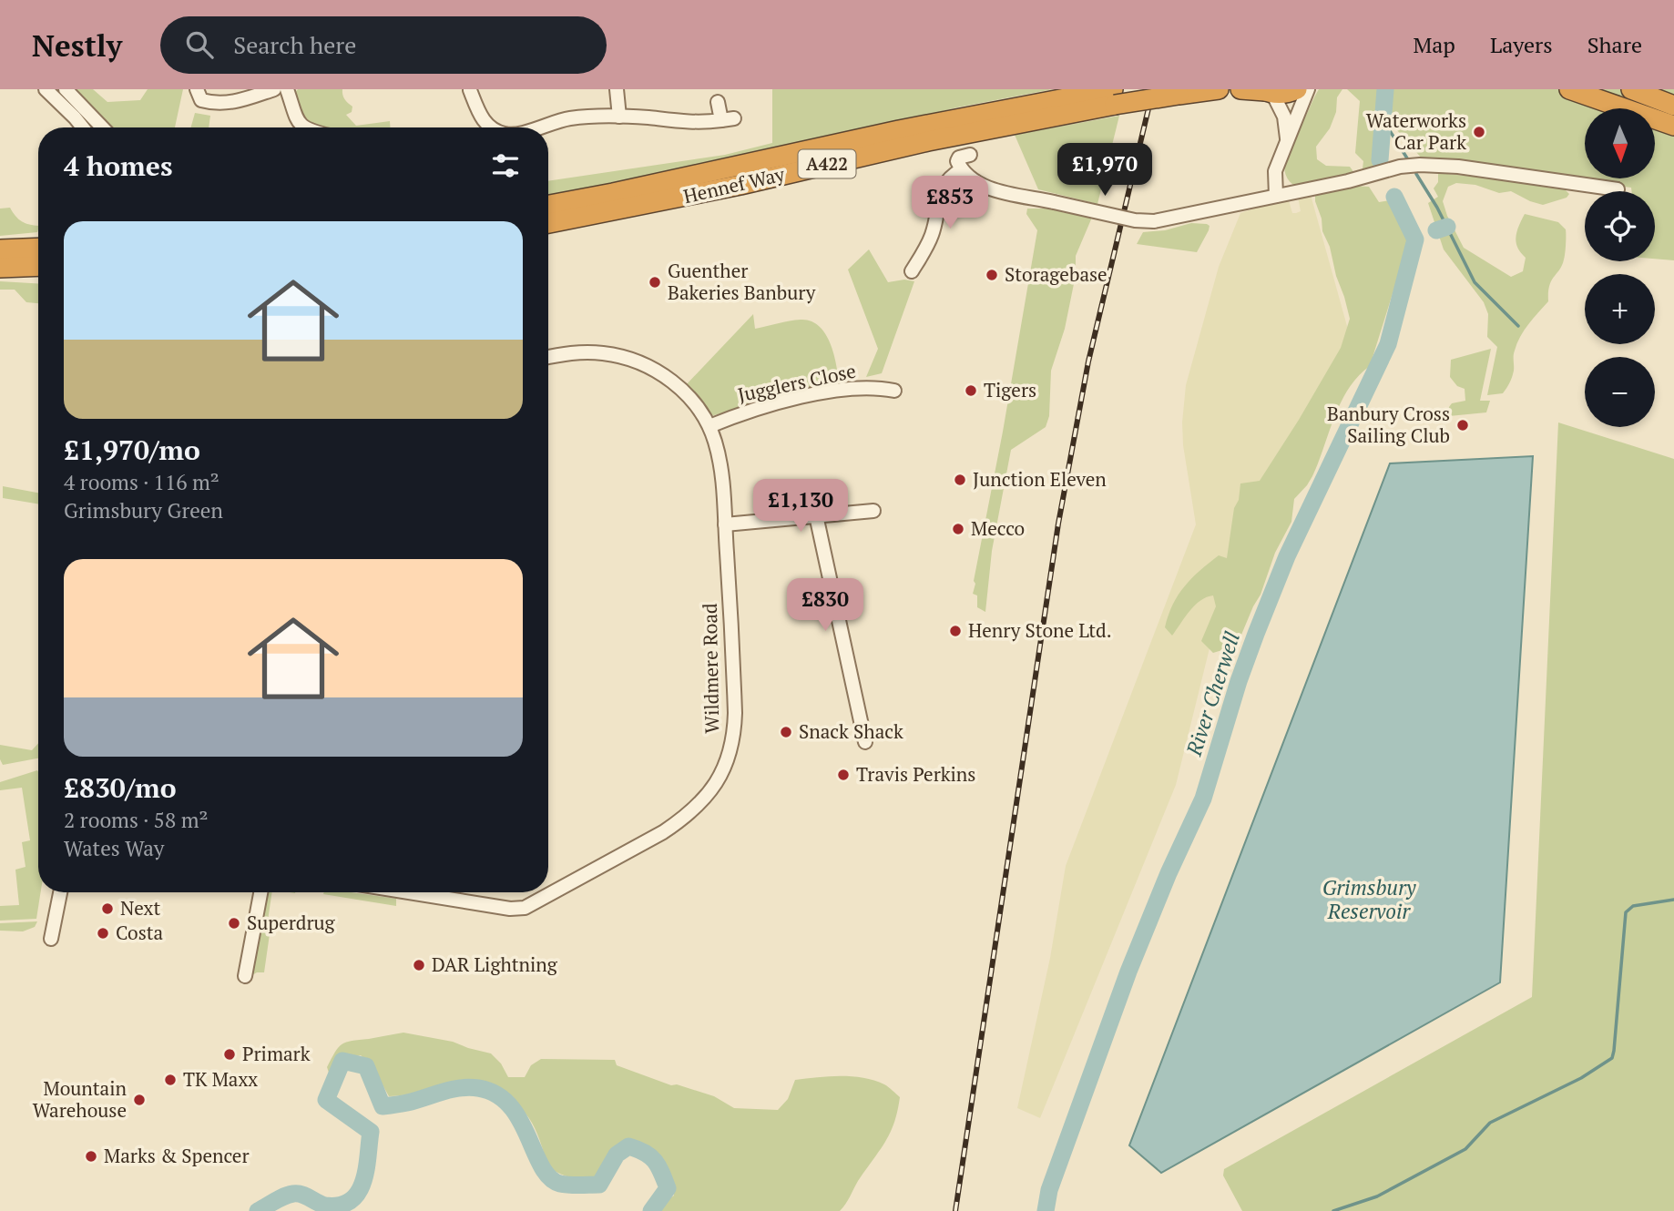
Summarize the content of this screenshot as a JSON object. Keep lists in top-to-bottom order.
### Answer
{
  "streets": {
    "highway": ["A422", "Hennef Way"],
    "street": ["Jugglers Close", "Wildmere Road"]
  },
  "crossings": [
    ["A422", "Hennef Way"],
    ["Jugglers Close", "Wildmere Road"]
  ],
  "water": ["River Cherwell", "Grimsbury Reservoir"],
  "places": [
    "Waterworks Car Park",
    "Storagebase",
    "Guenther Bakeries Banbury",
    "Tigers",
    "Banbury Cross Sailing Club",
    "Junction Eleven",
    "Mecco",
    "Henry Stone Ltd.",
    "Snack Shack",
    "Travis Perkins",
    "Next",
    "Superdrug",
    "Costa",
    "DAR Lightning",
    "Primark",
    "TK Maxx",
    "Mountain Warehouse",
    "Marks & Spencer"
  ],
  "north": "bottom",
  "page": {
    "header": "Nestly",
    "search": "Search here",
    "nav": ["Map", "Layers", "Share"],
    "map_buttons": ["+", "−"],
    "heading": "4 homes",
    "price": [
      "£1,970",
      "£853",
      "£1,130",
      "£830"
    ],
    "list": [
      {
        "name": "£1,970/mo",
        "note": "4 rooms · 116 m² · Grimsbury Green"
      },
      {
        "name": "£830/mo",
        "note": "2 rooms · 58 m² · Wates Way"
      }
    ]
  }
}
